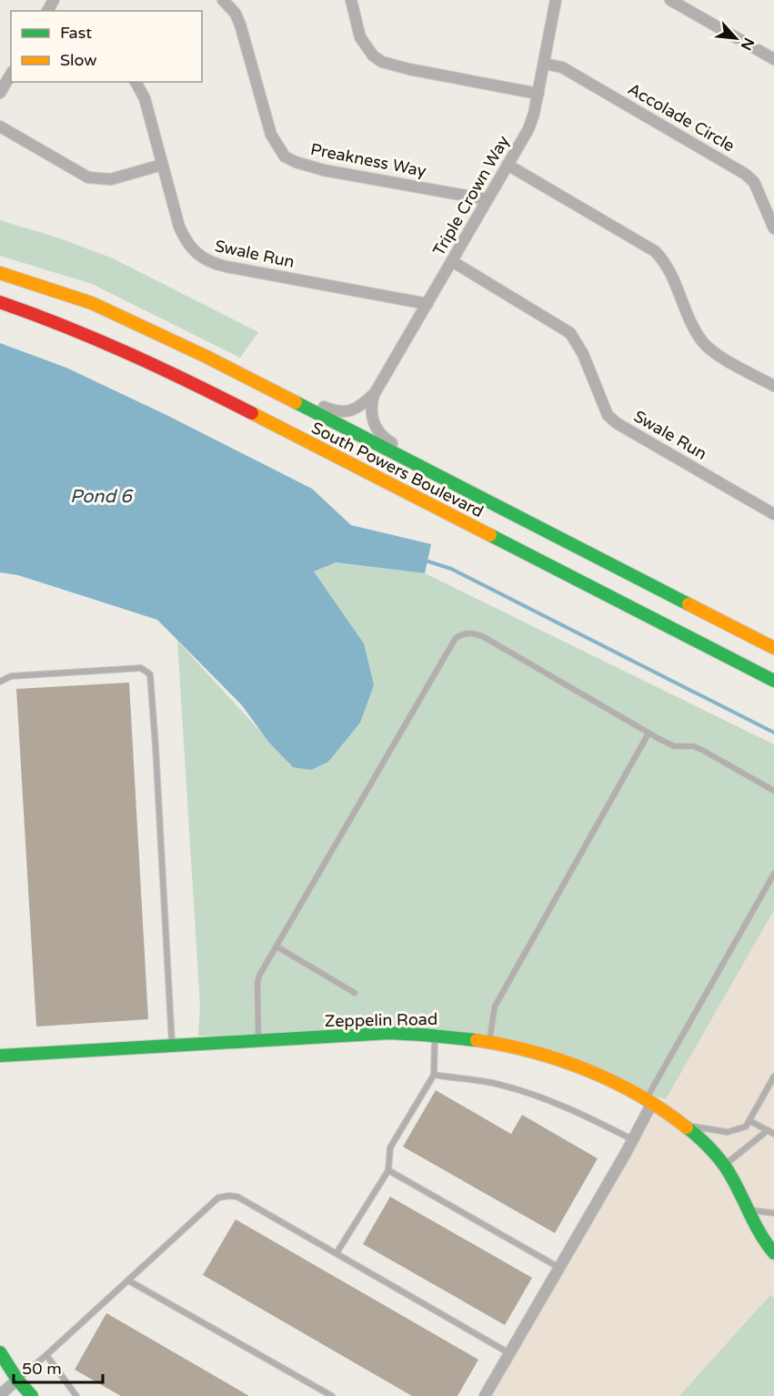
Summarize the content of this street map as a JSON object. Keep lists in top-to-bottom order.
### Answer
{
  "streets": {
    "main road": ["South Powers Boulevard", "Zeppelin Road"],
    "street": [
      "Accolade Circle",
      "Preakness Way",
      "Triple Crown Way",
      "Swale Run"
    ]
  },
  "crossings": [
    ["Accolade Circle", "Triple Crown Way"],
    ["Preakness Way", "Triple Crown Way"],
    ["Triple Crown Way", "Swale Run"],
    ["Triple Crown Way", "South Powers Boulevard"]
  ],
  "water": ["Pond 6"],
  "legend": ["Fast", "Slow"],
  "scale_bar": "50 m",
  "north": "bottom right"
}
